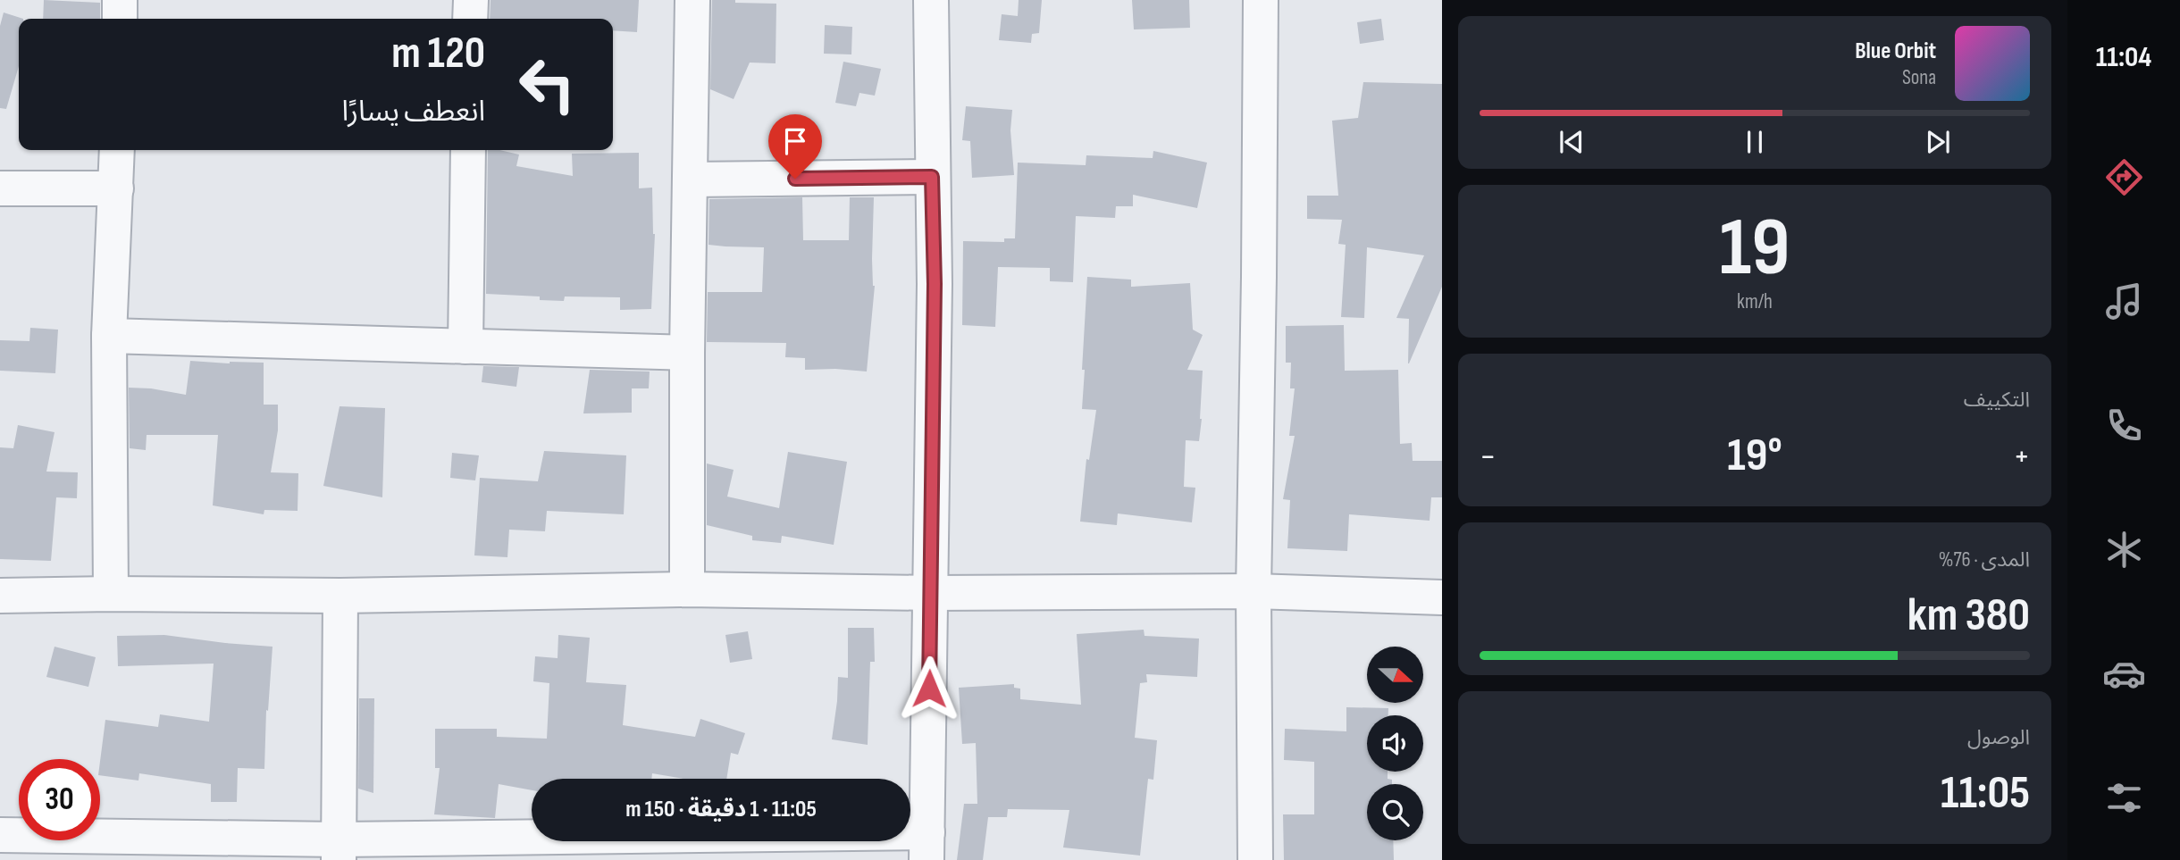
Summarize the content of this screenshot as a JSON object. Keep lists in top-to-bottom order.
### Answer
{
  "north": "right",
  "page": {
    "tabs": "11:04",
    "turn": ["120 m", "انعطف يسارًا"],
    "song": ["Blue Orbit", "Sona"],
    "tile": [
      ["19", "km/h"],
      "التكييف",
      ["المدى · 76%", "380 km"],
      ["الوصول", "11:05"]
    ],
    "heat": ["−", "19°", "+"],
    "limit": "30",
    "trip": "11:05 · 1 دقيقة · 150 m"
  }
}
